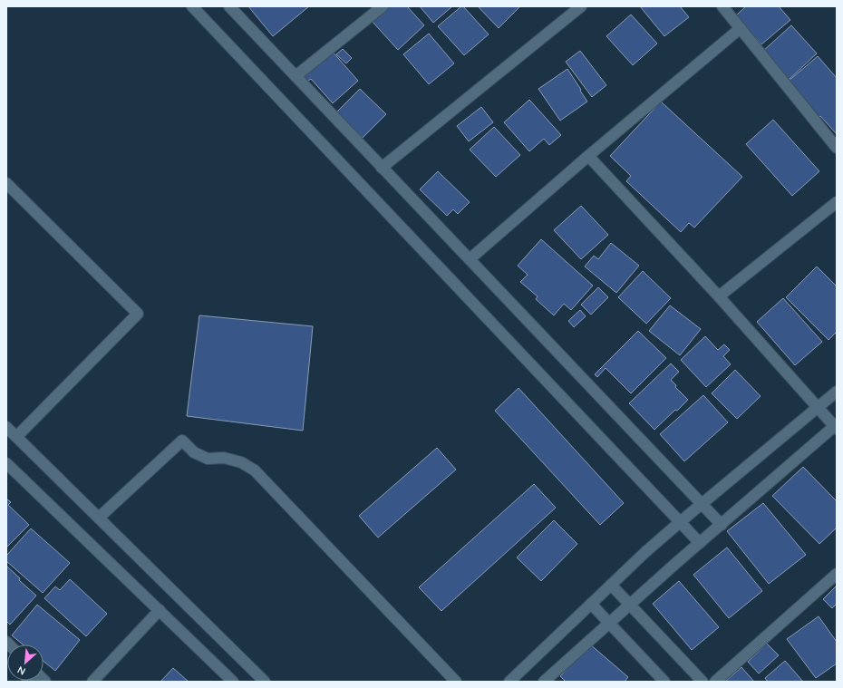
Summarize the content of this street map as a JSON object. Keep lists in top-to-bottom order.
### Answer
{
  "north": "bottom left"
}
